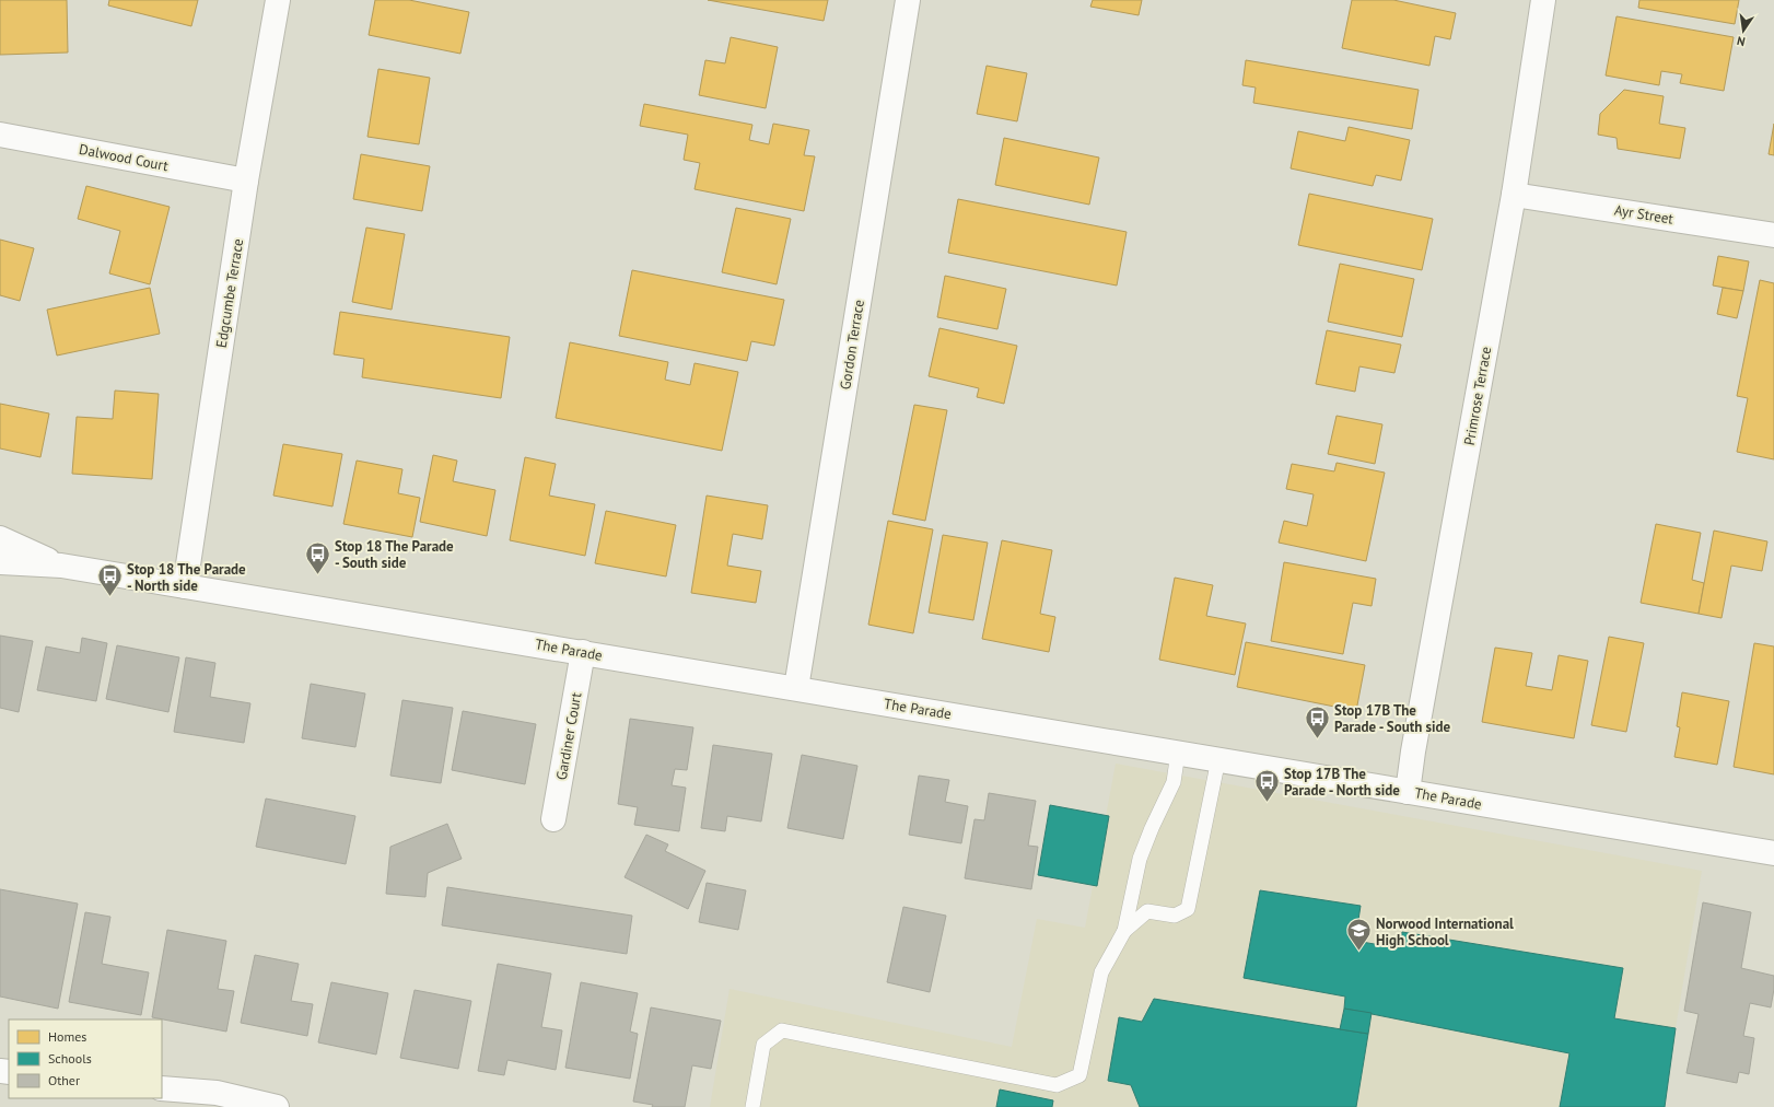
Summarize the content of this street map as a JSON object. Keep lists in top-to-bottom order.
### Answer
{
  "streets": {
    "street": [
      "Dalwood Court",
      "Ayr Street",
      "Edgcumbe Terrace",
      "Gordon Terrace",
      "Primrose Terrace",
      "The Parade",
      "Gardiner Court"
    ]
  },
  "crossings": [
    ["Dalwood Court", "Edgcumbe Terrace"],
    ["Ayr Street", "Primrose Terrace"],
    ["Edgcumbe Terrace", "The Parade"],
    ["Gordon Terrace", "The Parade"],
    ["Primrose Terrace", "The Parade"],
    ["The Parade", "Gardiner Court"]
  ],
  "places": {
    "bus stop": [
      "Stop 18 The Parade - South side",
      "Stop 18 The Parade - North side",
      "Stop 17B The Parade - South side",
      "Stop 17B The Parade - North side"
    ],
    "school or university": ["Norwood International High School"]
  },
  "legend": ["Homes", "Schools", "Other"],
  "north": "bottom"
}
